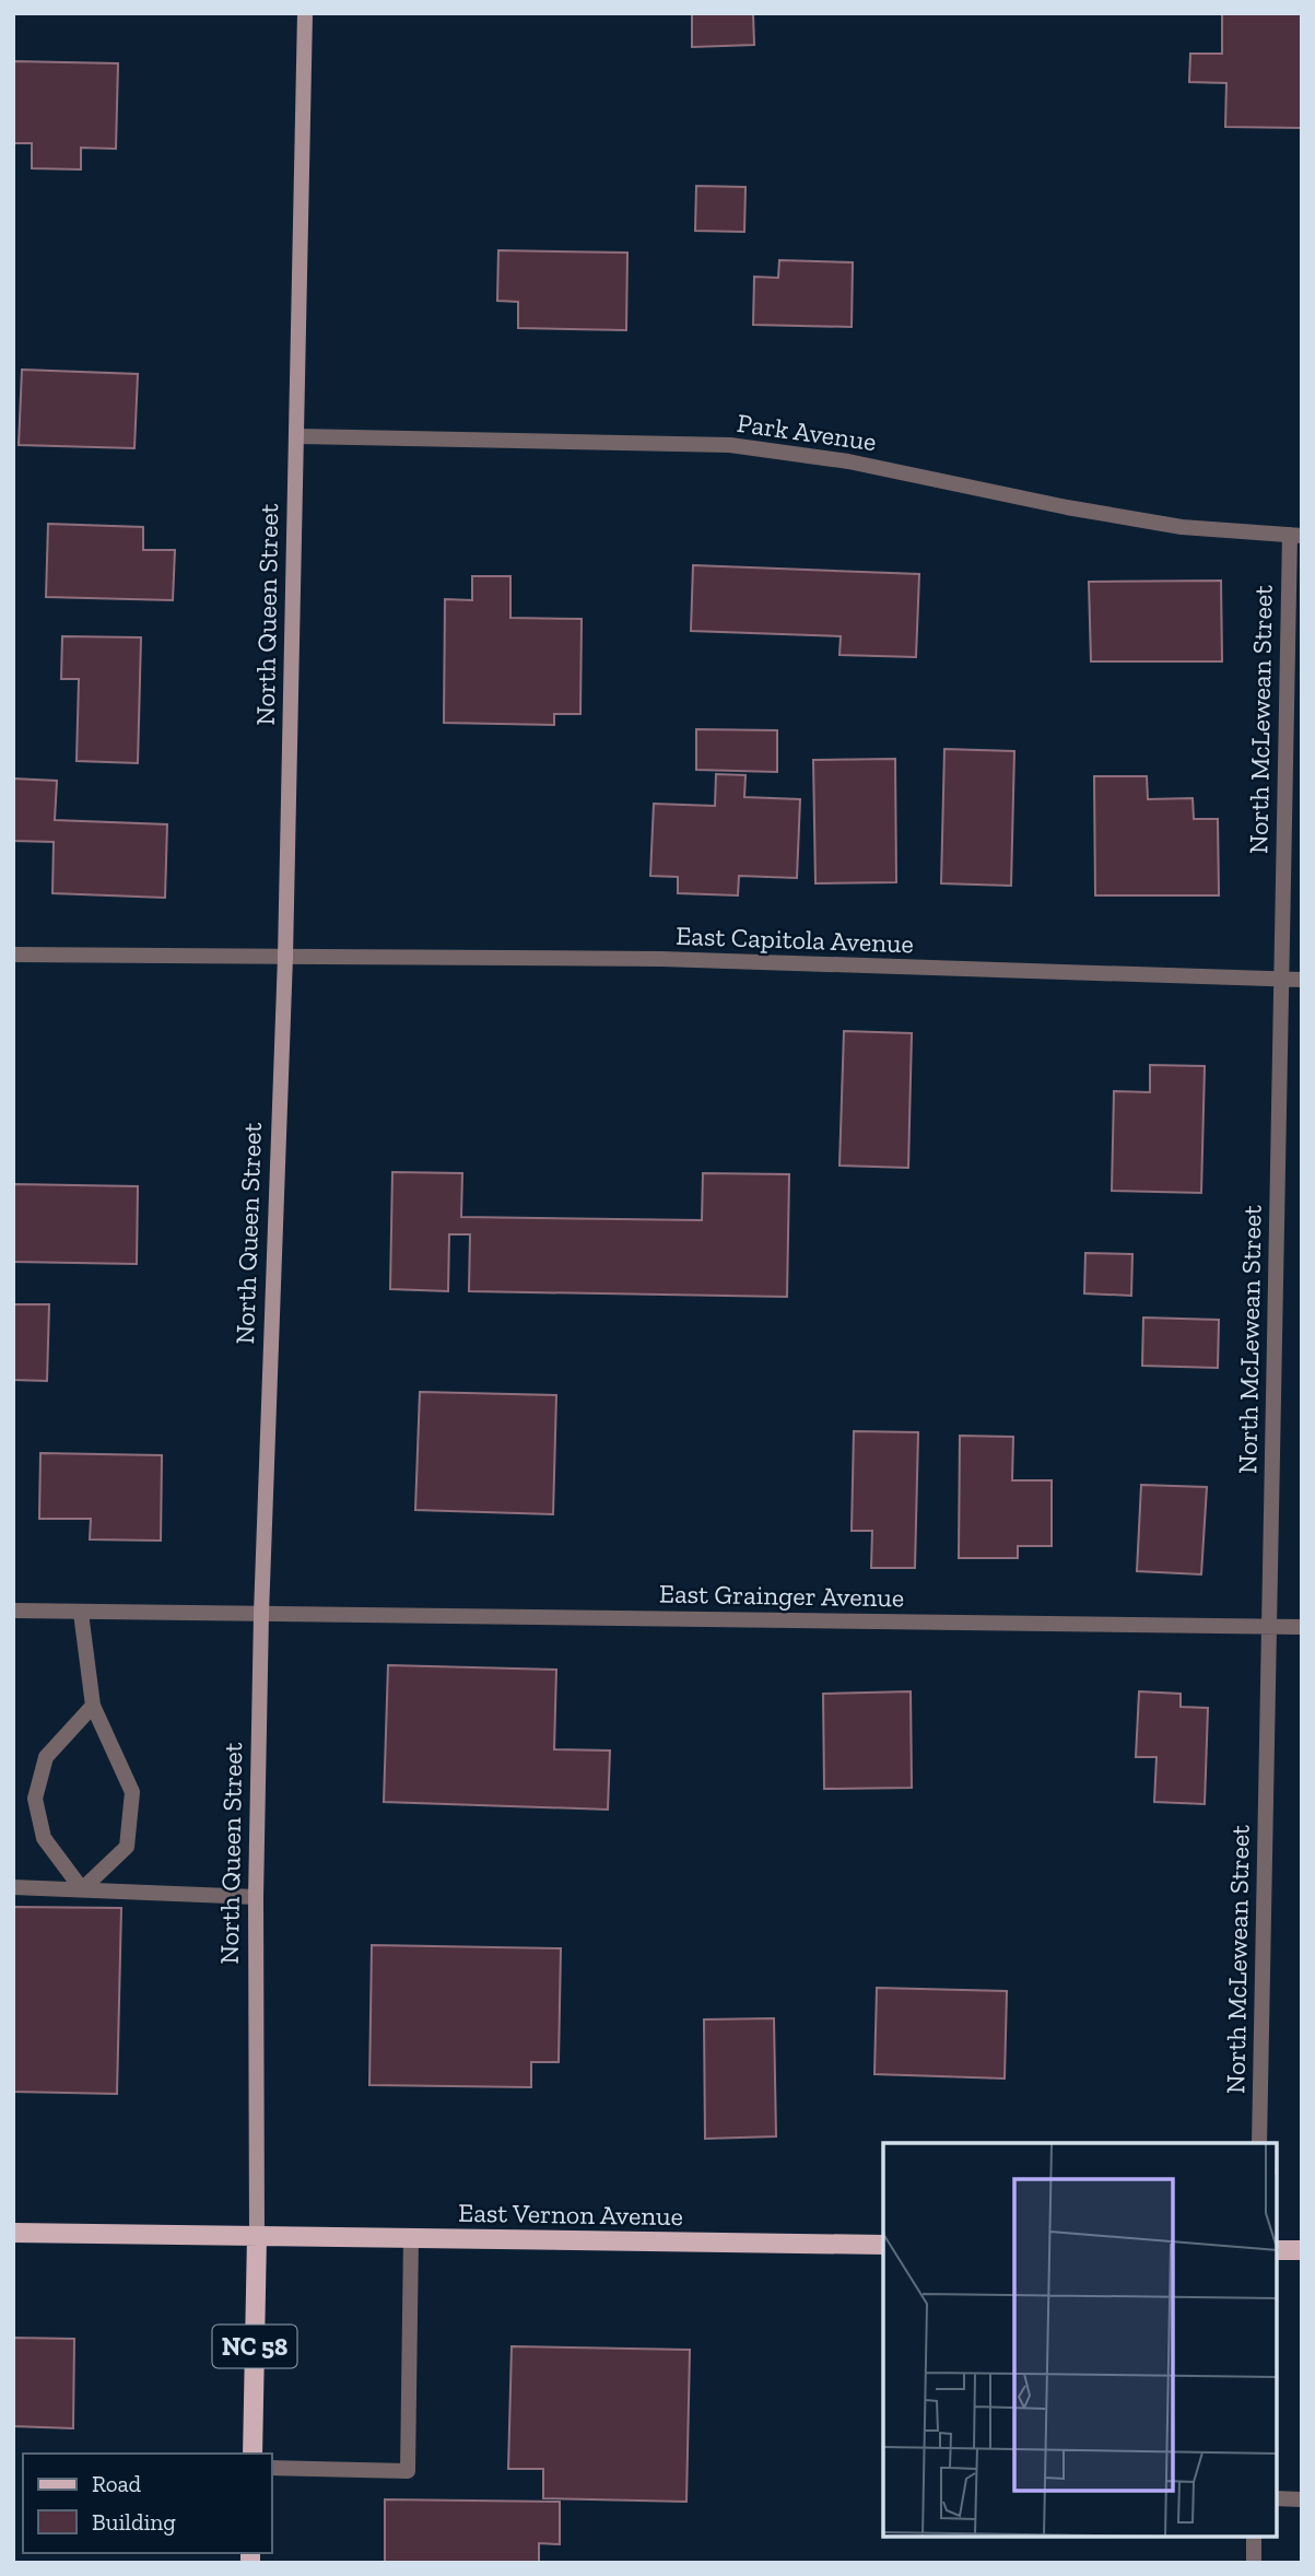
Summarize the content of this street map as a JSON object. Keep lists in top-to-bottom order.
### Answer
{
  "streets": {
    "main road": ["North Queen Street", "East Vernon Avenue", "NC 58"],
    "street": [
      "Park Avenue",
      "North McLewean Street",
      "East Capitola Avenue",
      "East Grainger Avenue"
    ]
  },
  "crossings": [
    ["Park Avenue", "North Queen Street"],
    ["Park Avenue", "North McLewean Street"],
    ["North Queen Street", "East Capitola Avenue"],
    ["North Queen Street", "East Grainger Avenue"],
    ["North Queen Street", "East Vernon Avenue"],
    ["North McLewean Street", "East Capitola Avenue"],
    ["North McLewean Street", "East Grainger Avenue"]
  ],
  "legend": ["Road", "Building"]
}
